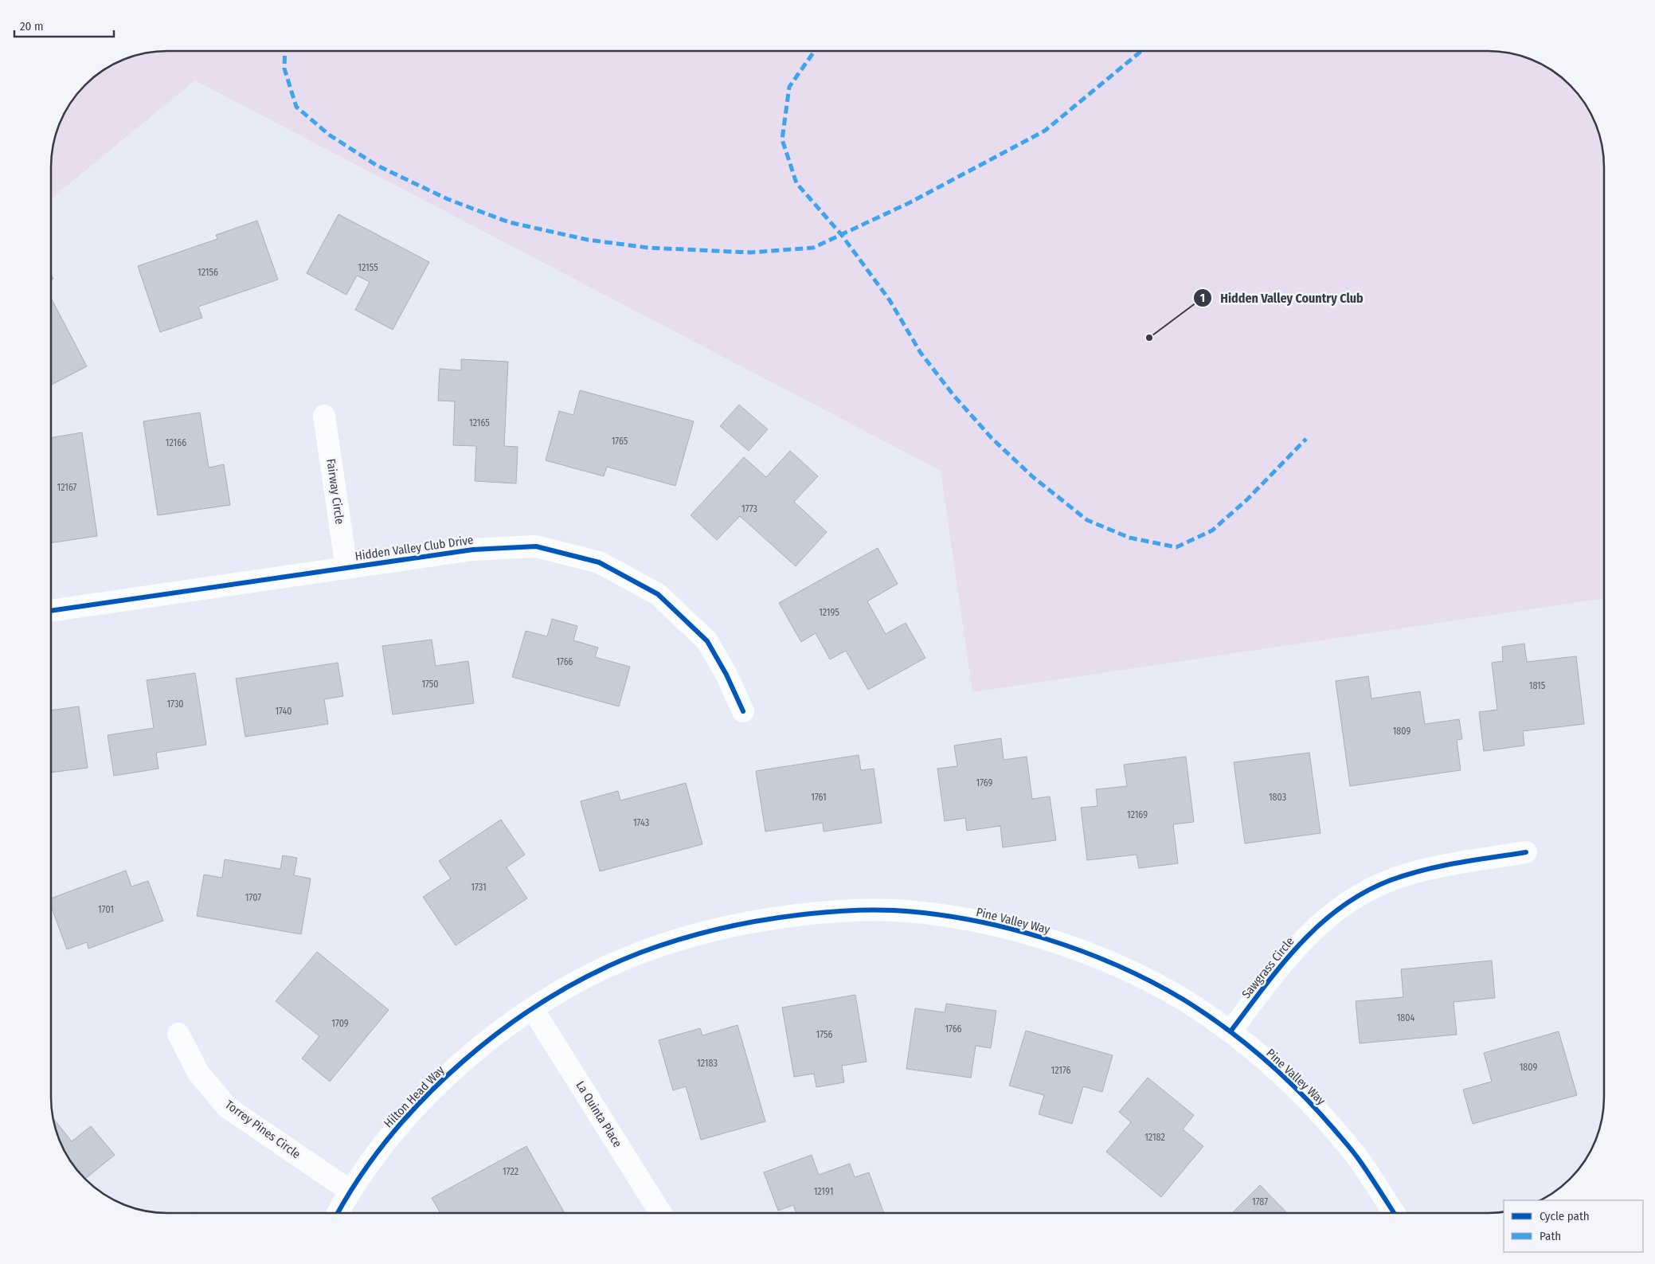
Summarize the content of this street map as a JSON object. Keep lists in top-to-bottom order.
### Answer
{
  "streets": {
    "street": [
      "Fairway Circle",
      "Hidden Valley Club Drive",
      "Pine Valley Way",
      "Sawgrass Circle",
      "Hilton Head Way",
      "La Quinta Place",
      "Torrey Pines Circle"
    ]
  },
  "crossings": [
    ["Fairway Circle", "Hidden Valley Club Drive"],
    ["Pine Valley Way", "Sawgrass Circle"],
    ["Pine Valley Way", "Hilton Head Way"],
    ["Pine Valley Way", "La Quinta Place"],
    ["Hilton Head Way", "La Quinta Place"],
    ["Hilton Head Way", "Torrey Pines Circle"]
  ],
  "places": ["Hidden Valley Country Club"],
  "house_numbers": [
    "12155",
    "12156",
    "12165",
    "1765",
    "12166",
    "12167",
    "1773",
    "12195",
    "1766",
    "1750",
    "1815",
    "1730",
    "1740",
    "1809",
    "1769",
    "1761",
    "1803",
    "12169",
    "1743",
    "1731",
    "1707",
    "1701",
    "1804",
    "1709",
    "1766",
    "1756",
    "12183",
    "1809",
    "12176",
    "12182",
    "1722",
    "12191",
    "1787"
  ],
  "legend": ["Cycle path", "Path"],
  "scale_bar": "20 m"
}
